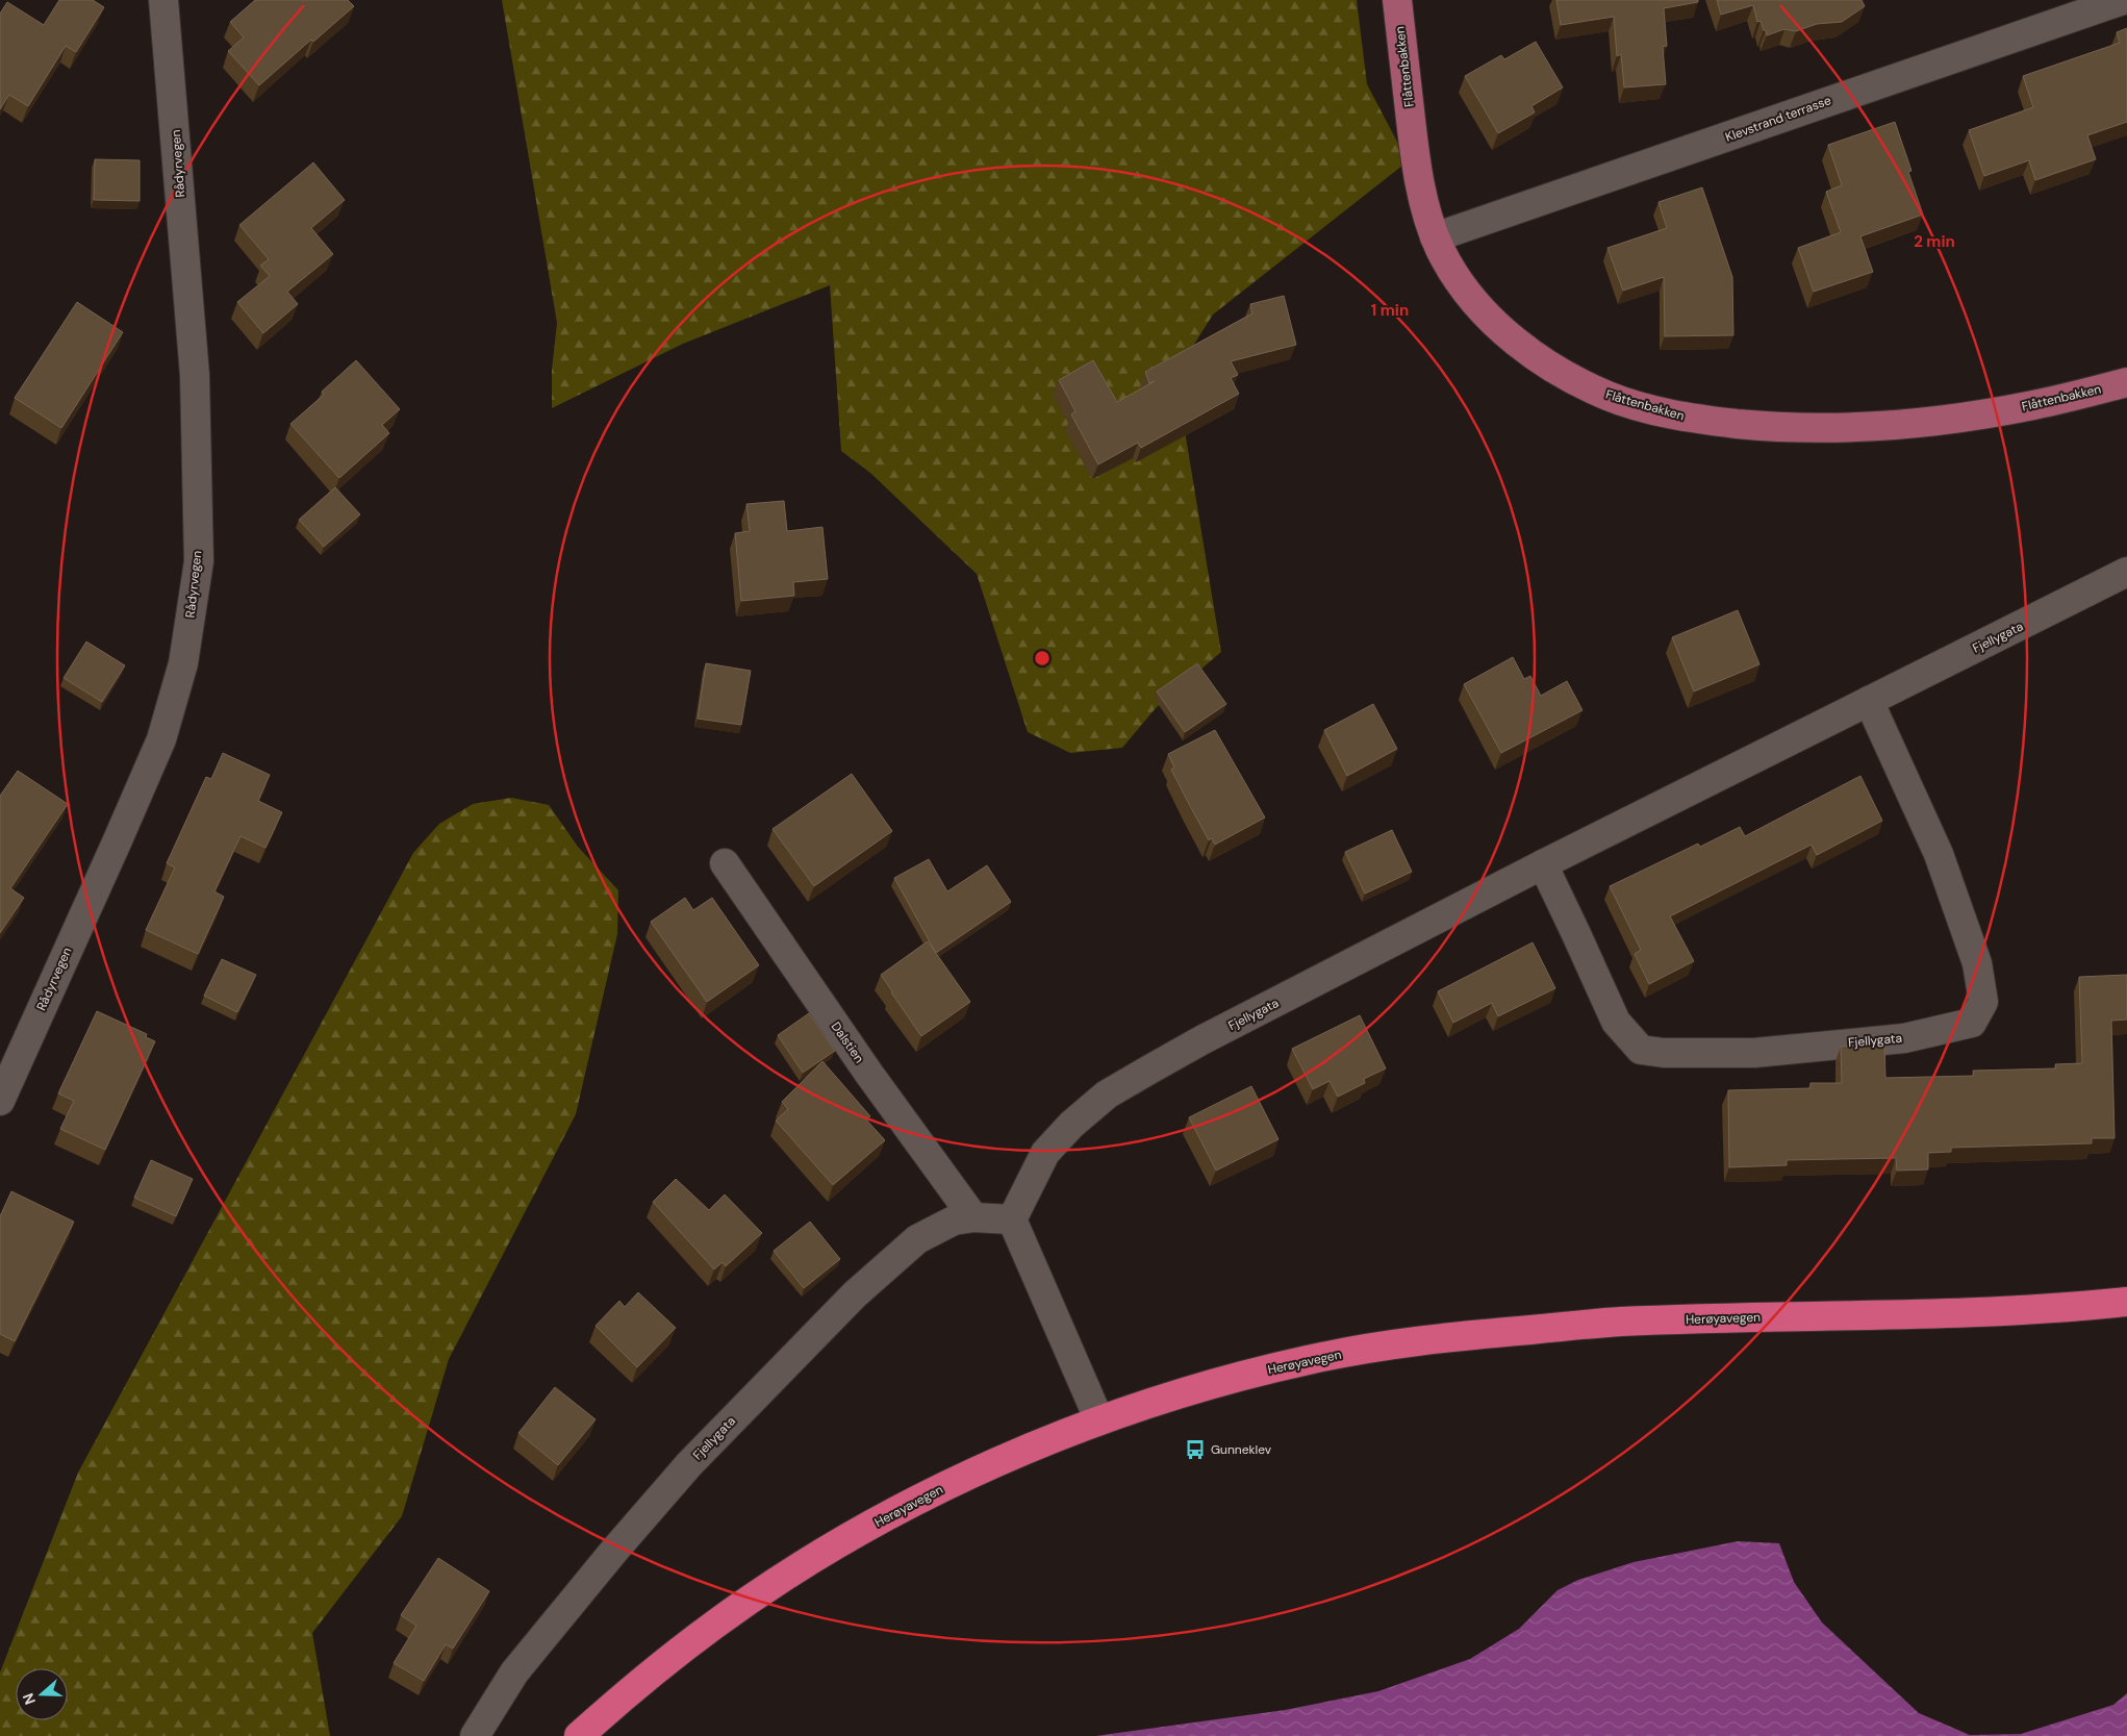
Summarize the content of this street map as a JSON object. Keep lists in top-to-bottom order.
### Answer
{
  "streets": {
    "highway": ["Herøyavegen"],
    "main road": ["Flåttenbakken"],
    "street": [
      "Klevstrand terrasse",
      "Rådyrvegen",
      "Fjellygata",
      "Dalstien"
    ]
  },
  "crossings": [
    ["Flåttenbakken", "Klevstrand terrasse"],
    ["Fjellygata", "Dalstien"]
  ],
  "places": {
    "bus stop": ["Gunneklev"]
  },
  "north": "left",
  "rings": ["2 min", "1 min"]
}
